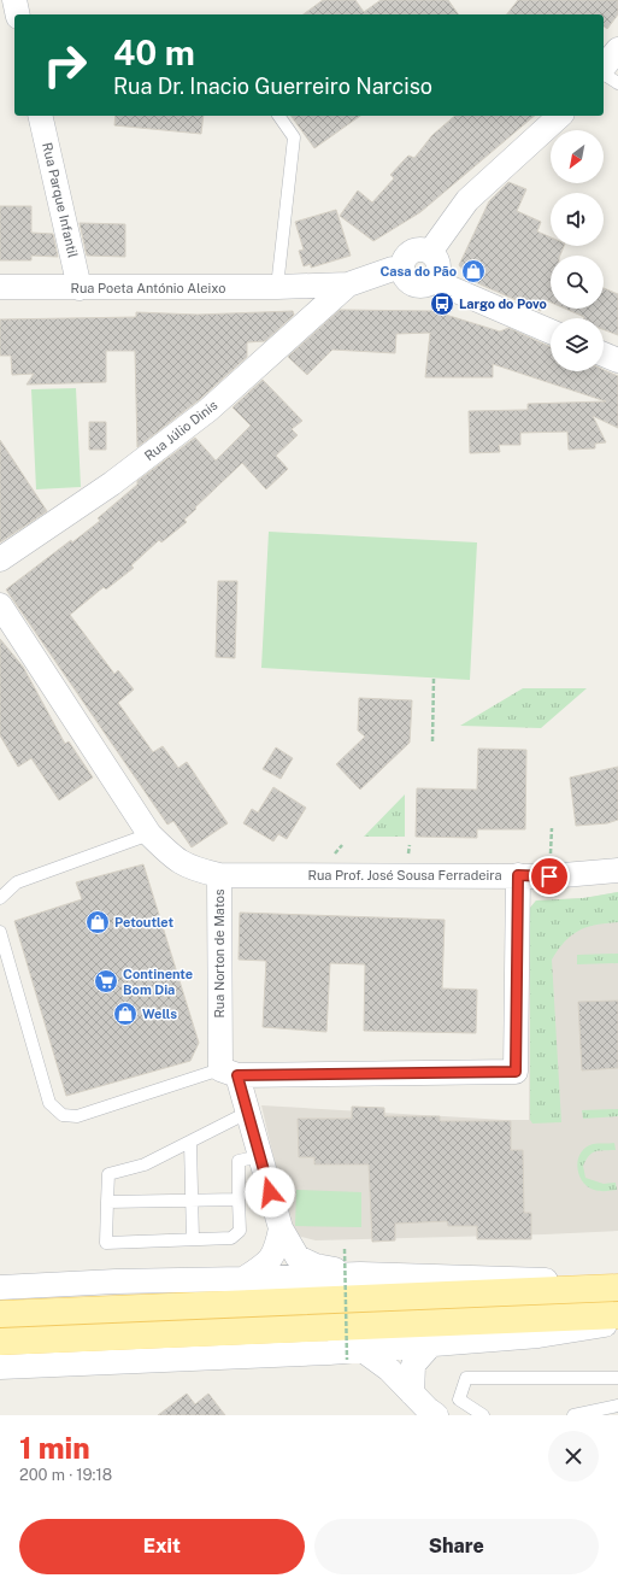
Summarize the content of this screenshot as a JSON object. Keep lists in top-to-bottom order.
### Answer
{
  "streets": {
    "street": [
      "Rua Parque Infantil",
      "Rua Poeta António Aleixo",
      "Rua Júlio Dinis",
      "Rua Prof. José Sousa Ferradeira",
      "Rua Norton de Matos"
    ]
  },
  "crossings": [
    ["Rua Parque Infantil", "Rua Poeta António Aleixo"],
    ["Rua Prof. José Sousa Ferradeira", "Rua Norton de Matos"]
  ],
  "places": {
    "shop": ["Casa do Pão", "Petoutlet", "Wells"],
    "bus stop": ["Largo do Povo"],
    "supermarket": ["Continente Bom Dia"]
  },
  "north": "bottom left",
  "page": {
    "turn": ["40 m", "Rua Dr. Inacio Guerreiro Narciso"],
    "heading": ["1 min", "200 m · 19:18"],
    "buttons": ["Exit", "Share"]
  }
}
